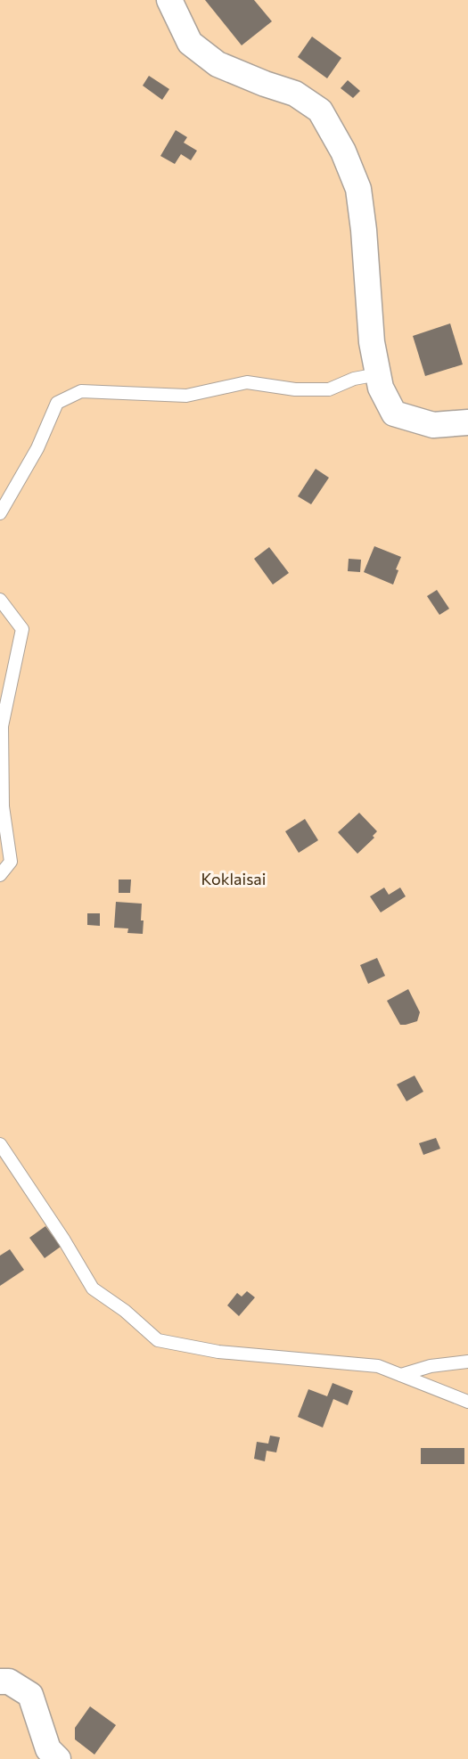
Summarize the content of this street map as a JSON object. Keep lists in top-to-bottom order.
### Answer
{
  "parks": ["Koklaisai"]
}
